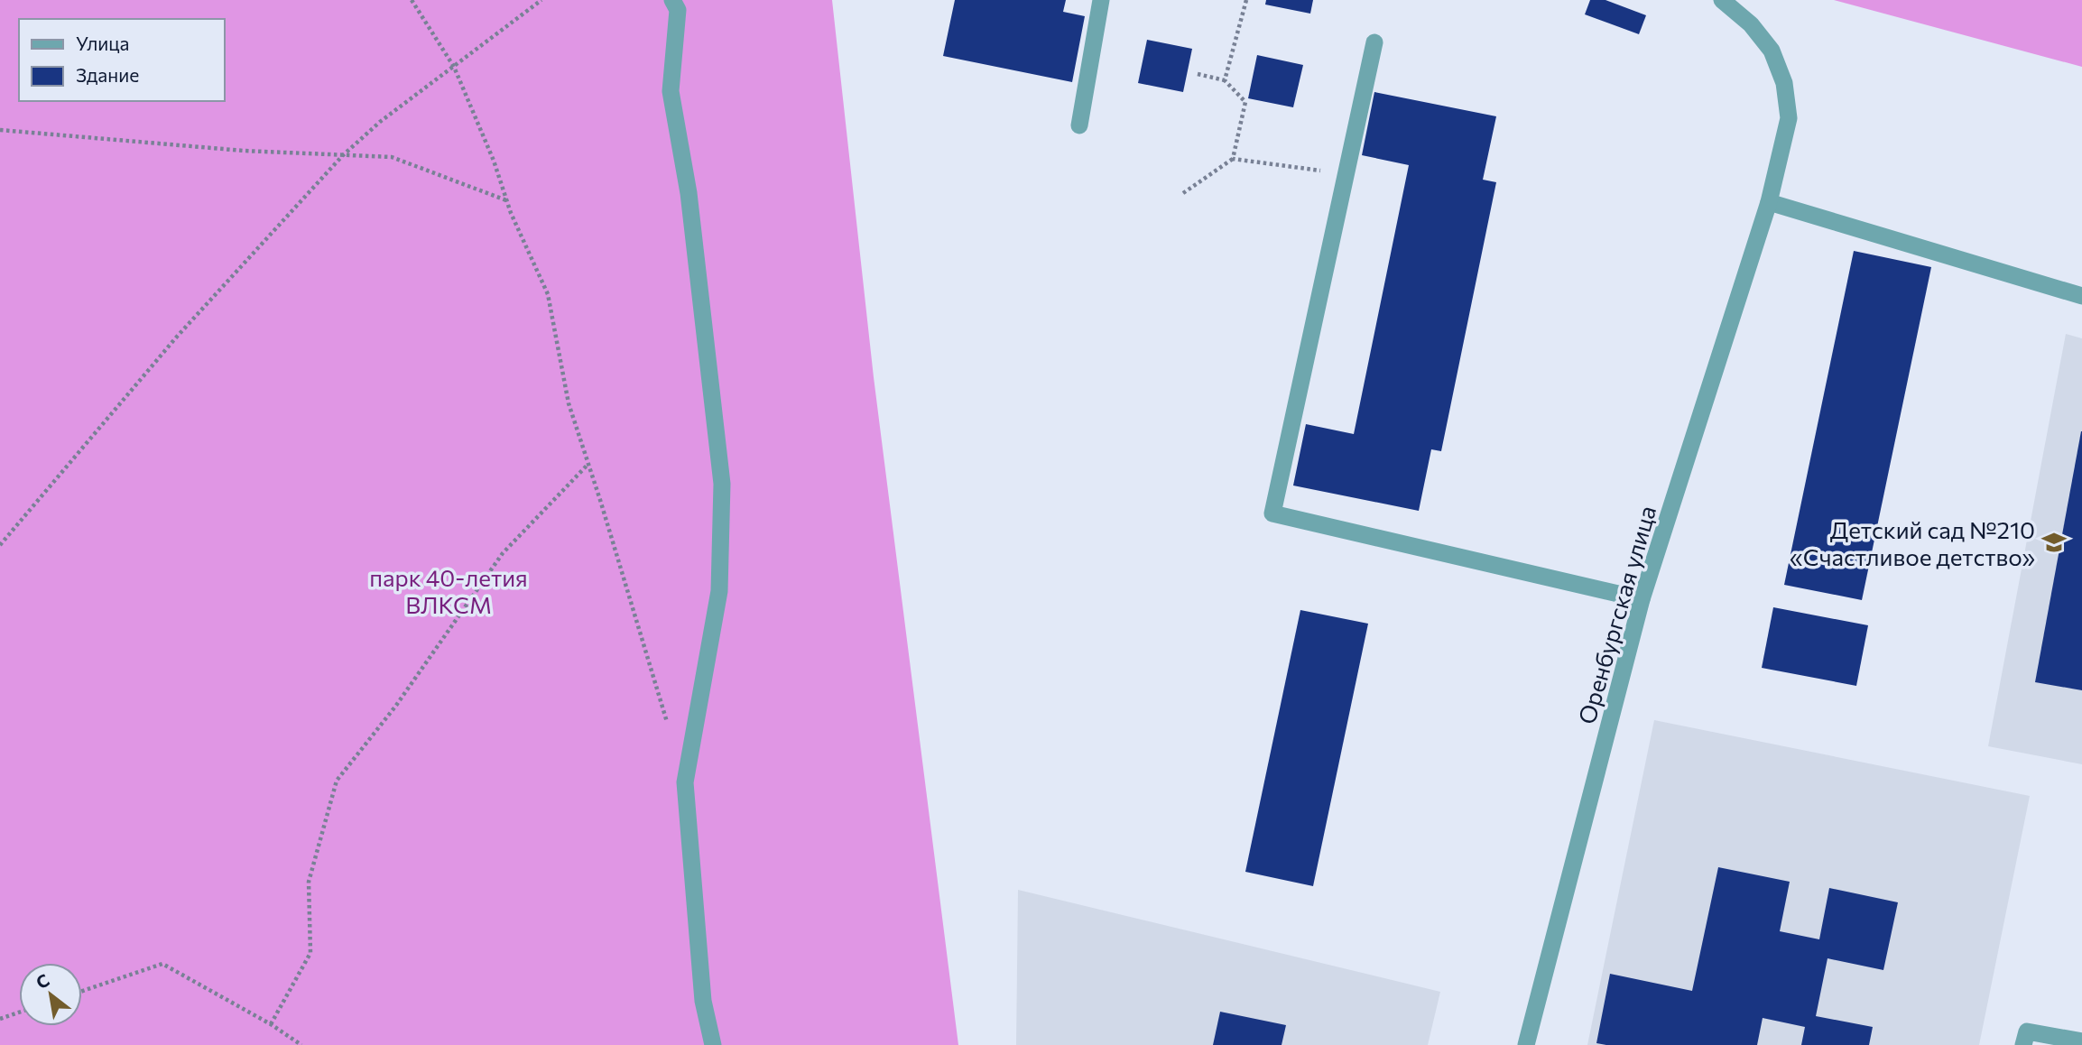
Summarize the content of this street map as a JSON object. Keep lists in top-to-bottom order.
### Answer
{
  "streets": {
    "street": ["Оренбургская улица"]
  },
  "parks": ["парк 40-летия ВЛКСМ"],
  "places": {
    "school or university": ["Детский сад №210 «Счастливое детство»"]
  },
  "legend": ["Улица", "Здание"],
  "north": "top left"
}
